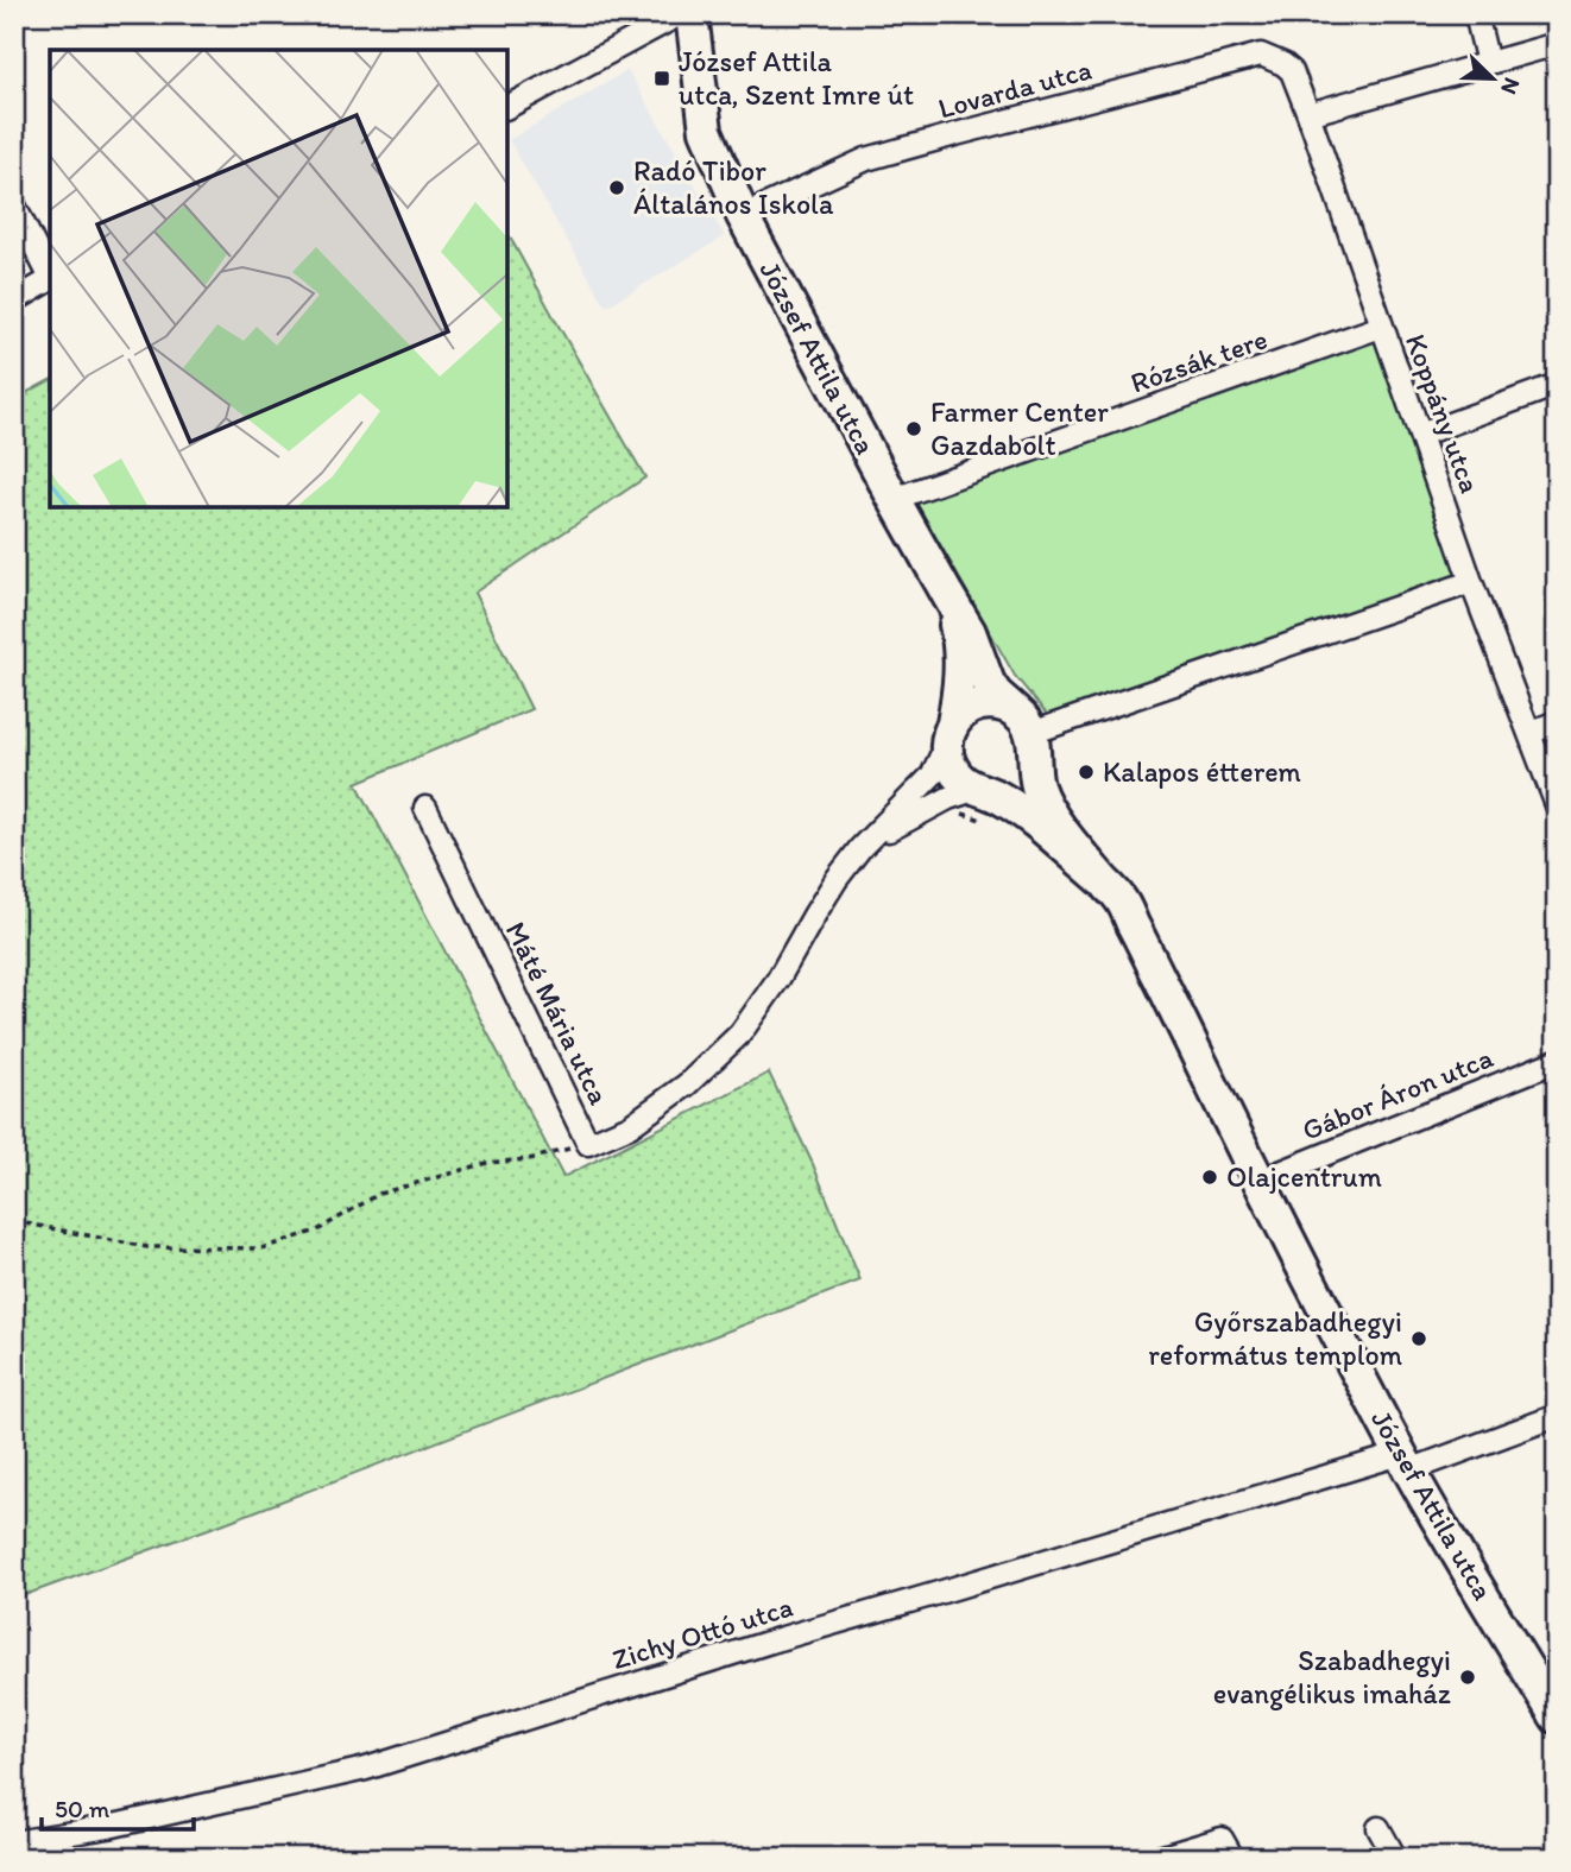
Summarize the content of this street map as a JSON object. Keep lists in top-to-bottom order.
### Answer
{
  "streets": {
    "street": [
      "Lovarda utca",
      "József Attila utca",
      "Rózsák tere",
      "Koppány utca",
      "Máté Mária utca",
      "Gábor Áron utca",
      "Zichy Ottó utca"
    ]
  },
  "crossings": [
    ["Lovarda utca", "József Attila utca"],
    ["Lovarda utca", "Koppány utca"],
    ["József Attila utca", "Rózsák tere"],
    ["József Attila utca", "Máté Mária utca"],
    ["József Attila utca", "Gábor Áron utca"],
    ["József Attila utca", "Zichy Ottó utca"],
    ["Rózsák tere", "Koppány utca"]
  ],
  "places": {
    "transit": ["József Attila utca, Szent Imre út"],
    "other": [
      "Radó Tibor Általános Iskola",
      "Farmer Center Gazdabolt",
      "Kalapos étterem",
      "Olajcentrum",
      "Győrszabadhegyi református templom",
      "Szabadhegyi evangélikus imaház"
    ]
  },
  "scale_bar": "50 m",
  "north": "bottom right"
}
